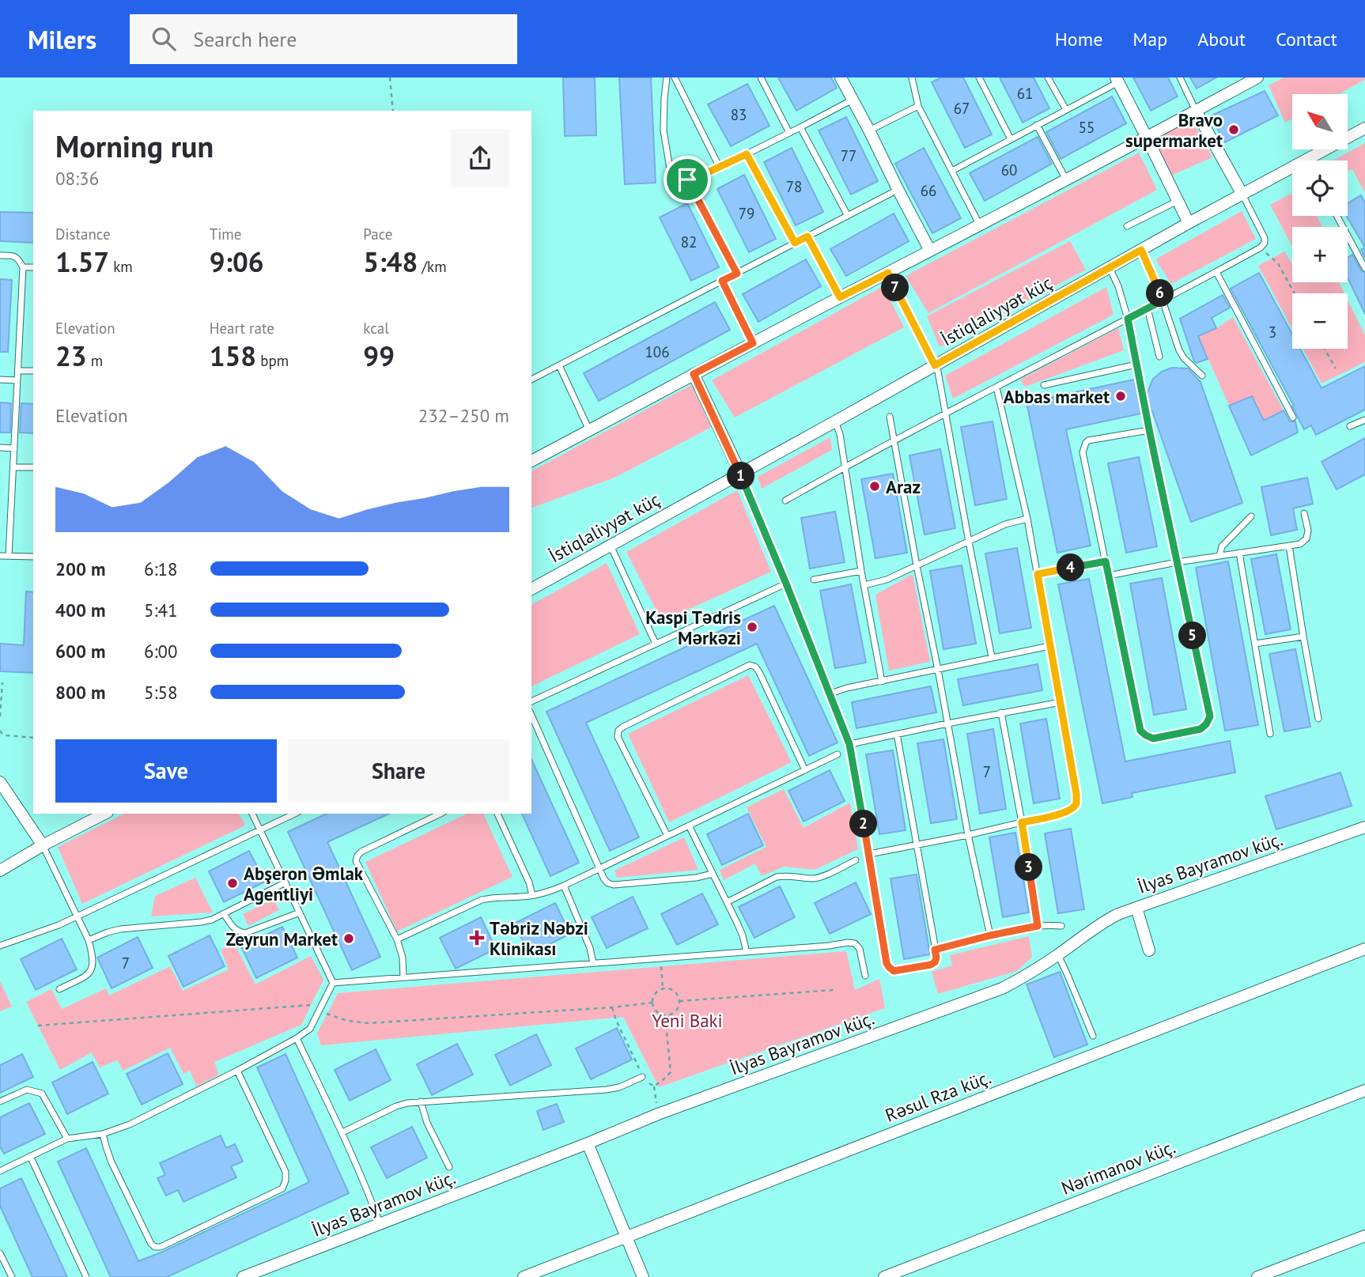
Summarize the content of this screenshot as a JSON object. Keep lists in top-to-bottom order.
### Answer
{
  "streets": {
    "street": [
      "İstiqlaliyyət küç",
      "İlyas Bayramov küç.",
      "Rəsul Rza küç.",
      "Nərimanov küç."
    ]
  },
  "parks": ["Yeni Baki"],
  "places": {
    "other": [
      "Bravo supermarket",
      "Abbas market",
      "Araz",
      "Kaspi Tədris Mərkəzi",
      "Abşeron Əmlak Agentliyi",
      "Zeyrun Market"
    ],
    "health": ["Təbriz Nəbzi Klinikası"]
  },
  "house_numbers": [
    "61",
    "67",
    "83",
    "55",
    "77",
    "60",
    "78",
    "66",
    "79",
    "82",
    "3",
    "106",
    "7",
    "7"
  ],
  "north": "top left",
  "page": {
    "header": "Milers",
    "search": "Search here",
    "nav": [
      "Home",
      "Map",
      "About",
      "Contact"
    ],
    "map_buttons": ["+", "−"],
    "heading": ["Morning run", "08:36"],
    "stats": [
      ["Distance", "1.57 km"],
      ["Time", "9:06"],
      ["Pace", "5:48 /km"],
      ["Elevation", "23 m"],
      ["Heart rate", "158 bpm"],
      ["kcal", "99"]
    ],
    "pins": [
      "7",
      "6",
      "1",
      "4",
      "5",
      "2",
      "3"
    ],
    "chart": ["Elevation", "232–250 m"],
    "list": [
      {
        "name": "200 m",
        "note": "6:18"
      },
      {
        "name": "400 m",
        "note": "5:41"
      },
      {
        "name": "600 m",
        "note": "6:00"
      },
      {
        "name": "800 m",
        "note": "5:58"
      }
    ],
    "buttons": ["Save", "Share"]
  }
}
